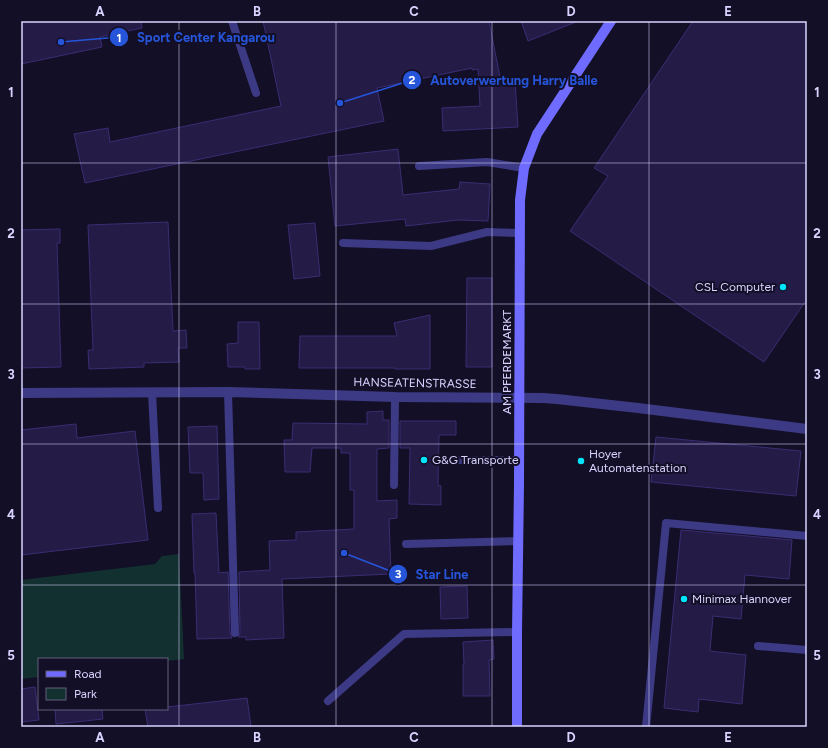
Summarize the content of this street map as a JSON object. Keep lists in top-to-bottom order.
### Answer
{
  "streets": {
    "street": ["AM PFERDEMARKT", "HANSEATENSTRASSE"]
  },
  "crossings": [
    ["AM PFERDEMARKT", "HANSEATENSTRASSE"]
  ],
  "places": [
    "Sport Center Kangarou",
    "Autoverwertung Harry Balle",
    "CSL Computer",
    "G&G Transporte",
    "Hoyer Automatenstation",
    "Star Line",
    "Minimax Hannover"
  ],
  "legend": ["Road", "Park"],
  "grid": {
    "columns": [
      "A",
      "B",
      "C",
      "D",
      "E"
    ],
    "rows": [
      "1",
      "2",
      "3",
      "4",
      "5"
    ]
  }
}
